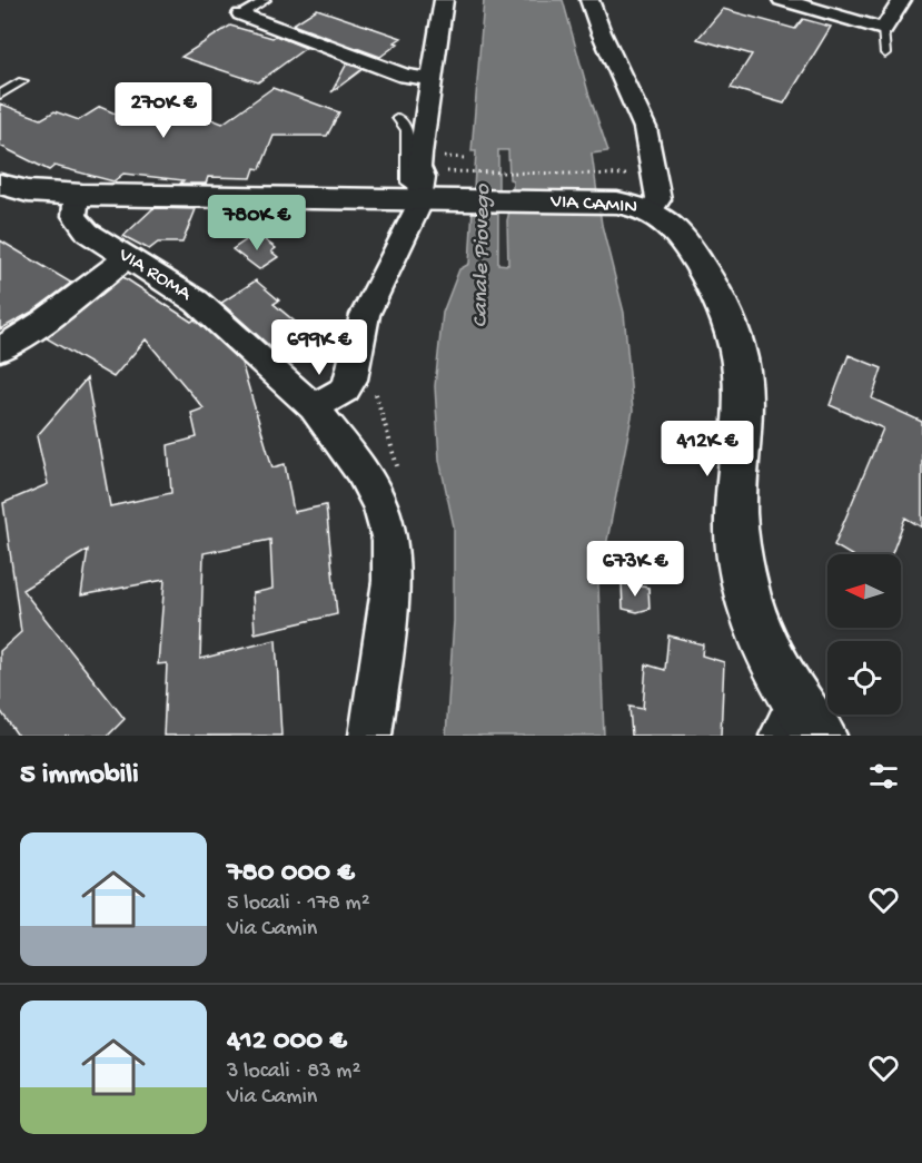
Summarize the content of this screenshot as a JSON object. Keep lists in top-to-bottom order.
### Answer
{
  "streets": {
    "street": ["VIA CAMIN", "VIA ROMA"]
  },
  "crossings": [
    ["VIA CAMIN", "VIA ROMA"]
  ],
  "water": ["Canale Piovego"],
  "north": "left",
  "page": {
    "price": [
      "270K €",
      "780K €",
      "699K €",
      "412K €",
      "673K €"
    ],
    "heading": "5 immobili",
    "list": [
      {
        "name": "780 000 €",
        "note": "5 locali · 178 m² · Via Camin"
      },
      {
        "name": "412 000 €",
        "note": "3 locali · 83 m² · Via Camin"
      }
    ]
  }
}
